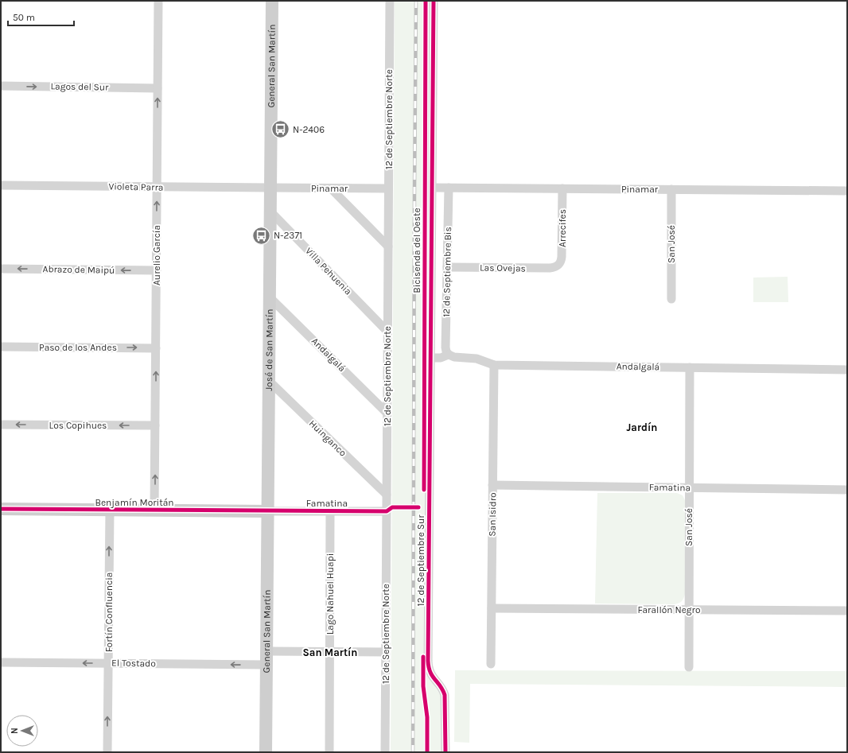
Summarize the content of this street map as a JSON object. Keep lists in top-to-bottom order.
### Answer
{
  "streets": {
    "main road": ["General San Martín", "José de San Martín", "Benjamín Moritán"],
    "street": [
      "Lagos del Sur",
      "12 de Septiembre Norte",
      "Violeta Parra",
      "Pinamar",
      "Arrecifes",
      "San José",
      "Aurelio García",
      "Las Ovejas",
      "Abrazo de Maipú",
      "Villa Pehuenia",
      "12 de Septiembre Bis",
      "Paso de los Andes",
      "Andalgalá",
      "Los Copihues",
      "Huinganco",
      "Famatina",
      "San Isidro",
      "12 de Septiembre Sur",
      "Lago Nahuel Huapi",
      "Farallón Negro",
      "Fortín Confluencia",
      "El Tostado"
    ],
    "cycle path": ["Bicisenda del Oeste"]
  },
  "crossings": [
    ["General San Martín", "Violeta Parra"],
    ["General San Martín", "Pinamar"],
    ["General San Martín", "José de San Martín"],
    ["General San Martín", "Famatina"],
    ["General San Martín", "Benjamín Moritán"],
    ["General San Martín", "El Tostado"],
    ["Lagos del Sur", "Aurelio García"],
    ["12 de Septiembre Norte", "Pinamar"],
    ["12 de Septiembre Norte", "Villa Pehuenia"],
    ["12 de Septiembre Norte", "Andalgalá"],
    ["12 de Septiembre Norte", "Huinganco"],
    ["12 de Septiembre Norte", "Famatina"],
    ["Violeta Parra", "Pinamar"],
    ["Violeta Parra", "Aurelio García"],
    ["Violeta Parra", "José de San Martín"],
    ["Pinamar", "Arrecifes"],
    ["Pinamar", "San José"],
    ["Pinamar", "12 de Septiembre Bis"],
    ["Pinamar", "José de San Martín"],
    ["Pinamar", "12 de Septiembre Sur"],
    ["Arrecifes", "Las Ovejas"],
    ["San José", "Andalgalá"],
    ["San José", "Famatina"],
    ["San José", "Farallón Negro"],
    ["Aurelio García", "Abrazo de Maipú"],
    ["Aurelio García", "Paso de los Andes"],
    ["Aurelio García", "Los Copihues"],
    ["Aurelio García", "Benjamín Moritán"],
    ["Las Ovejas", "12 de Septiembre Bis"],
    ["Villa Pehuenia", "José de San Martín"],
    ["12 de Septiembre Bis", "Andalgalá"],
    ["José de San Martín", "Andalgalá"],
    ["José de San Martín", "Huinganco"],
    ["José de San Martín", "Famatina"],
    ["José de San Martín", "Benjamín Moritán"],
    ["Andalgalá", "San Isidro"],
    ["Andalgalá", "12 de Septiembre Sur"],
    ["Famatina", "Benjamín Moritán"],
    ["Famatina", "San Isidro"],
    ["Famatina", "Lago Nahuel Huapi"],
    ["Benjamín Moritán", "Fortín Confluencia"],
    ["San Isidro", "Farallón Negro"],
    ["Fortín Confluencia", "El Tostado"]
  ],
  "one_way": [
    "Lagos del Sur",
    "Aurelio García",
    "Abrazo de Maipú",
    "Paso de los Andes",
    "Los Copihues",
    "Fortín Confluencia",
    "El Tostado"
  ],
  "districts": ["Jardín", "San Martín"],
  "places": {
    "bus stop": ["N-2406", "N-2371"]
  },
  "scale_bar": "50 m",
  "north": "left"
}
